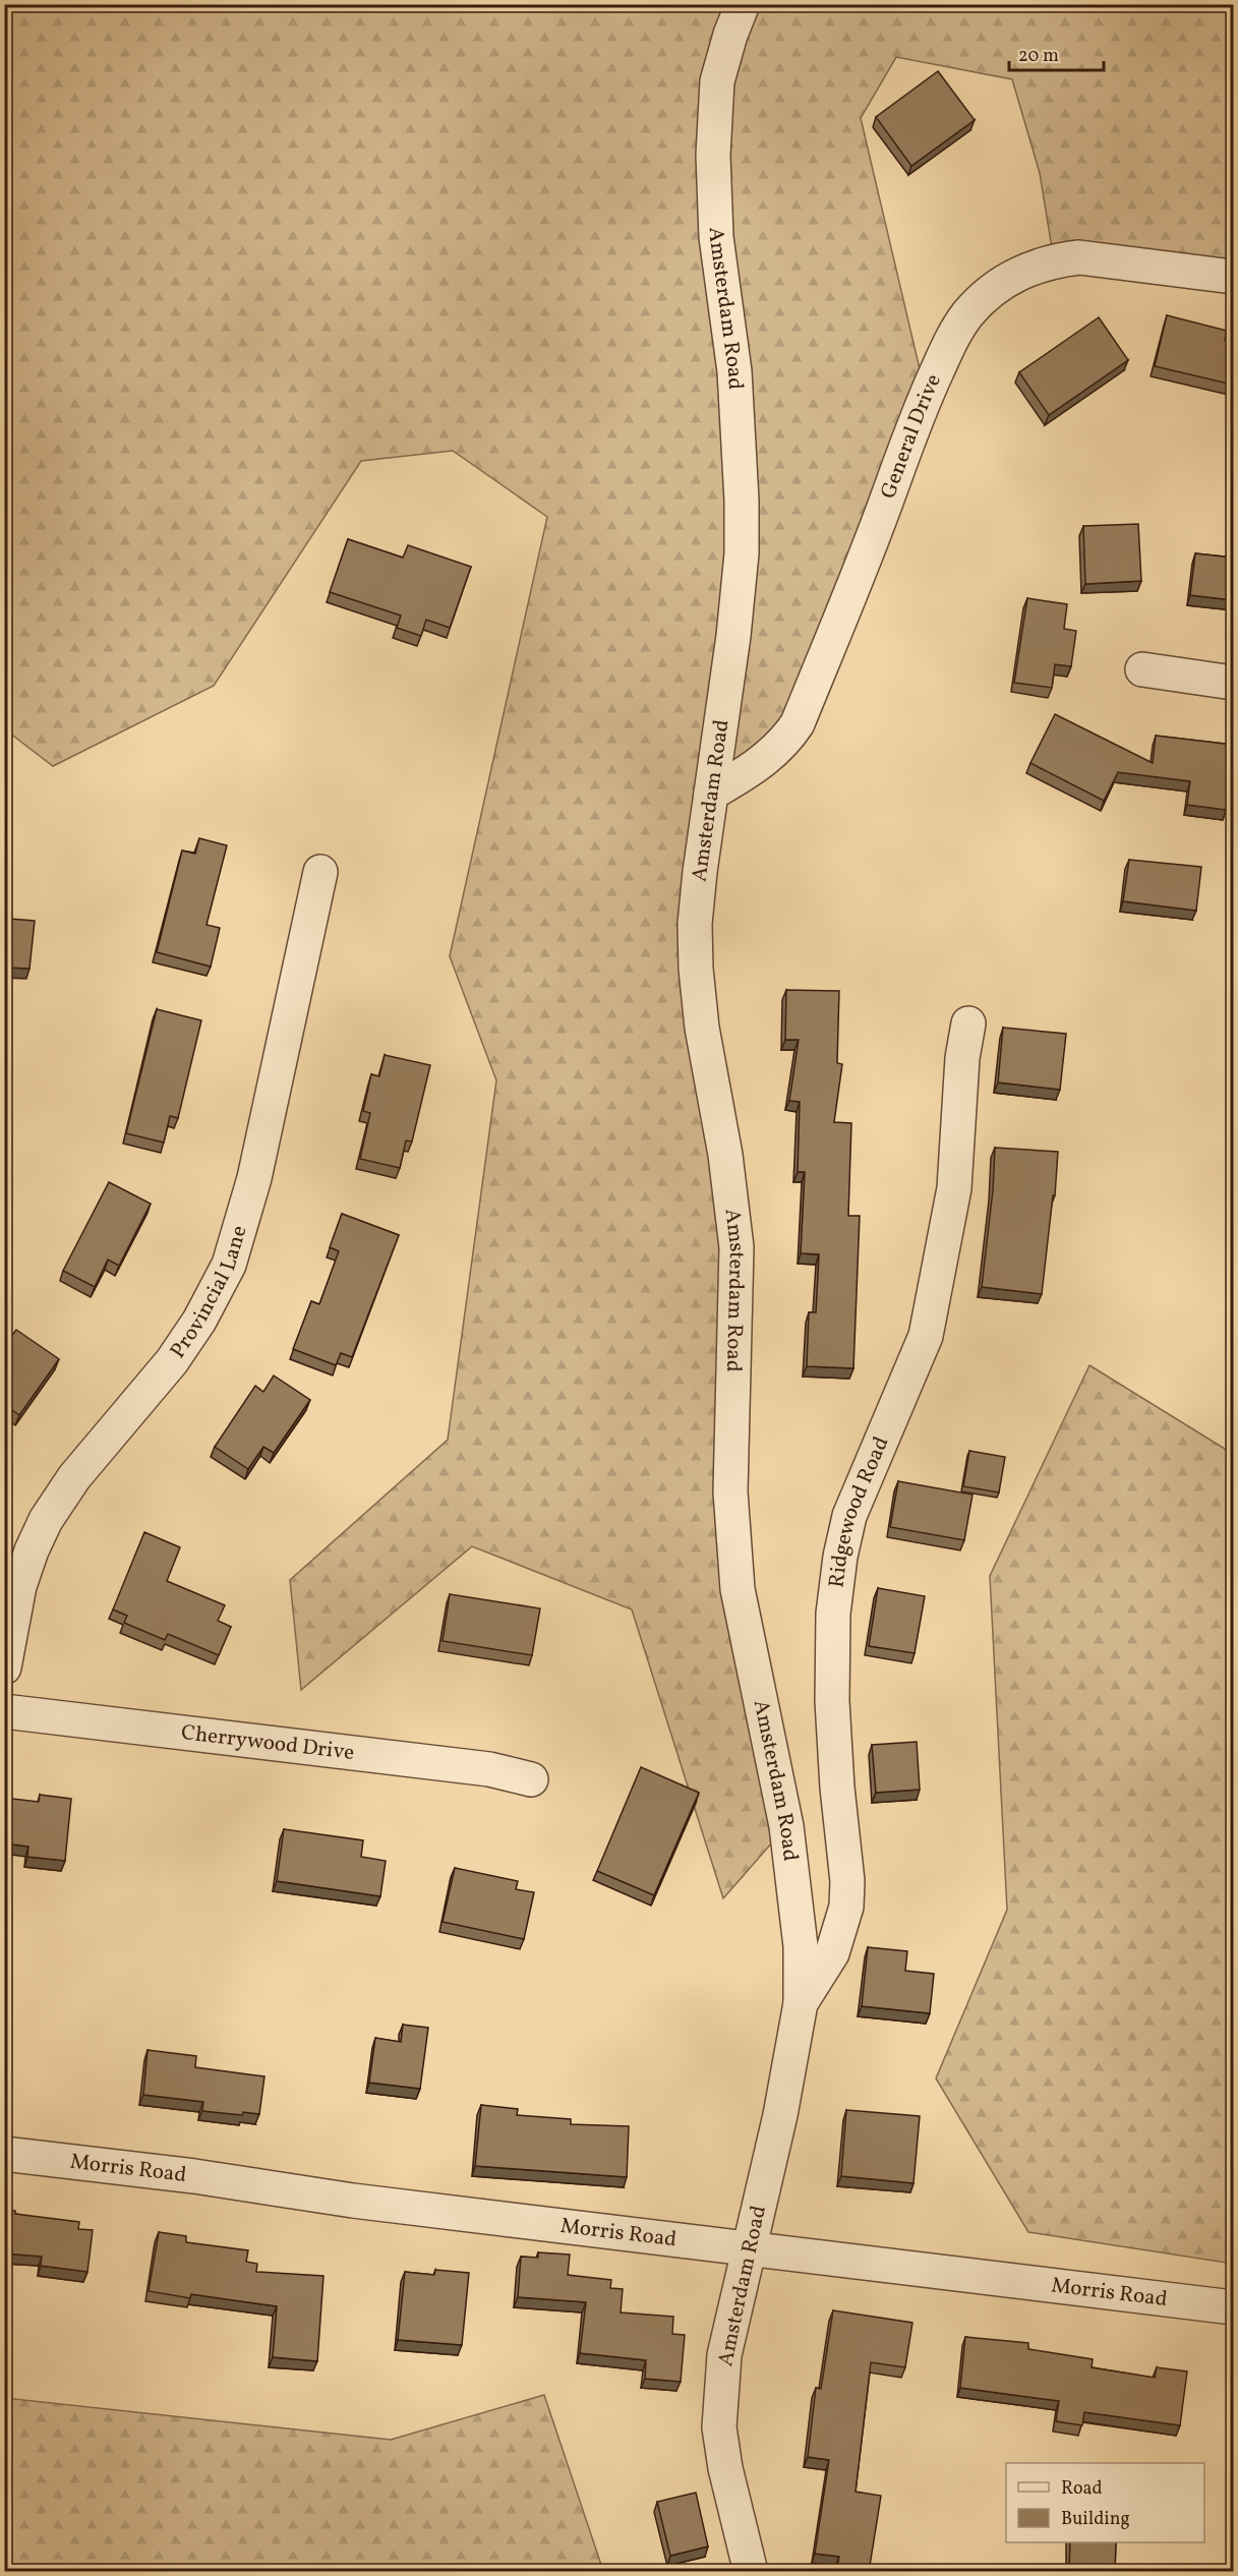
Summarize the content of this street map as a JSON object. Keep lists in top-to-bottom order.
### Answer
{
  "streets": {
    "street": [
      "Amsterdam Road",
      "General Drive",
      "Provincial Lane",
      "Ridgewood Road",
      "Cherrywood Drive",
      "Morris Road"
    ]
  },
  "crossings": [
    ["Amsterdam Road", "General Drive"],
    ["Amsterdam Road", "Ridgewood Road"],
    ["Amsterdam Road", "Morris Road"]
  ],
  "legend": ["Road", "Building"],
  "scale_bar": "20 m"
}
